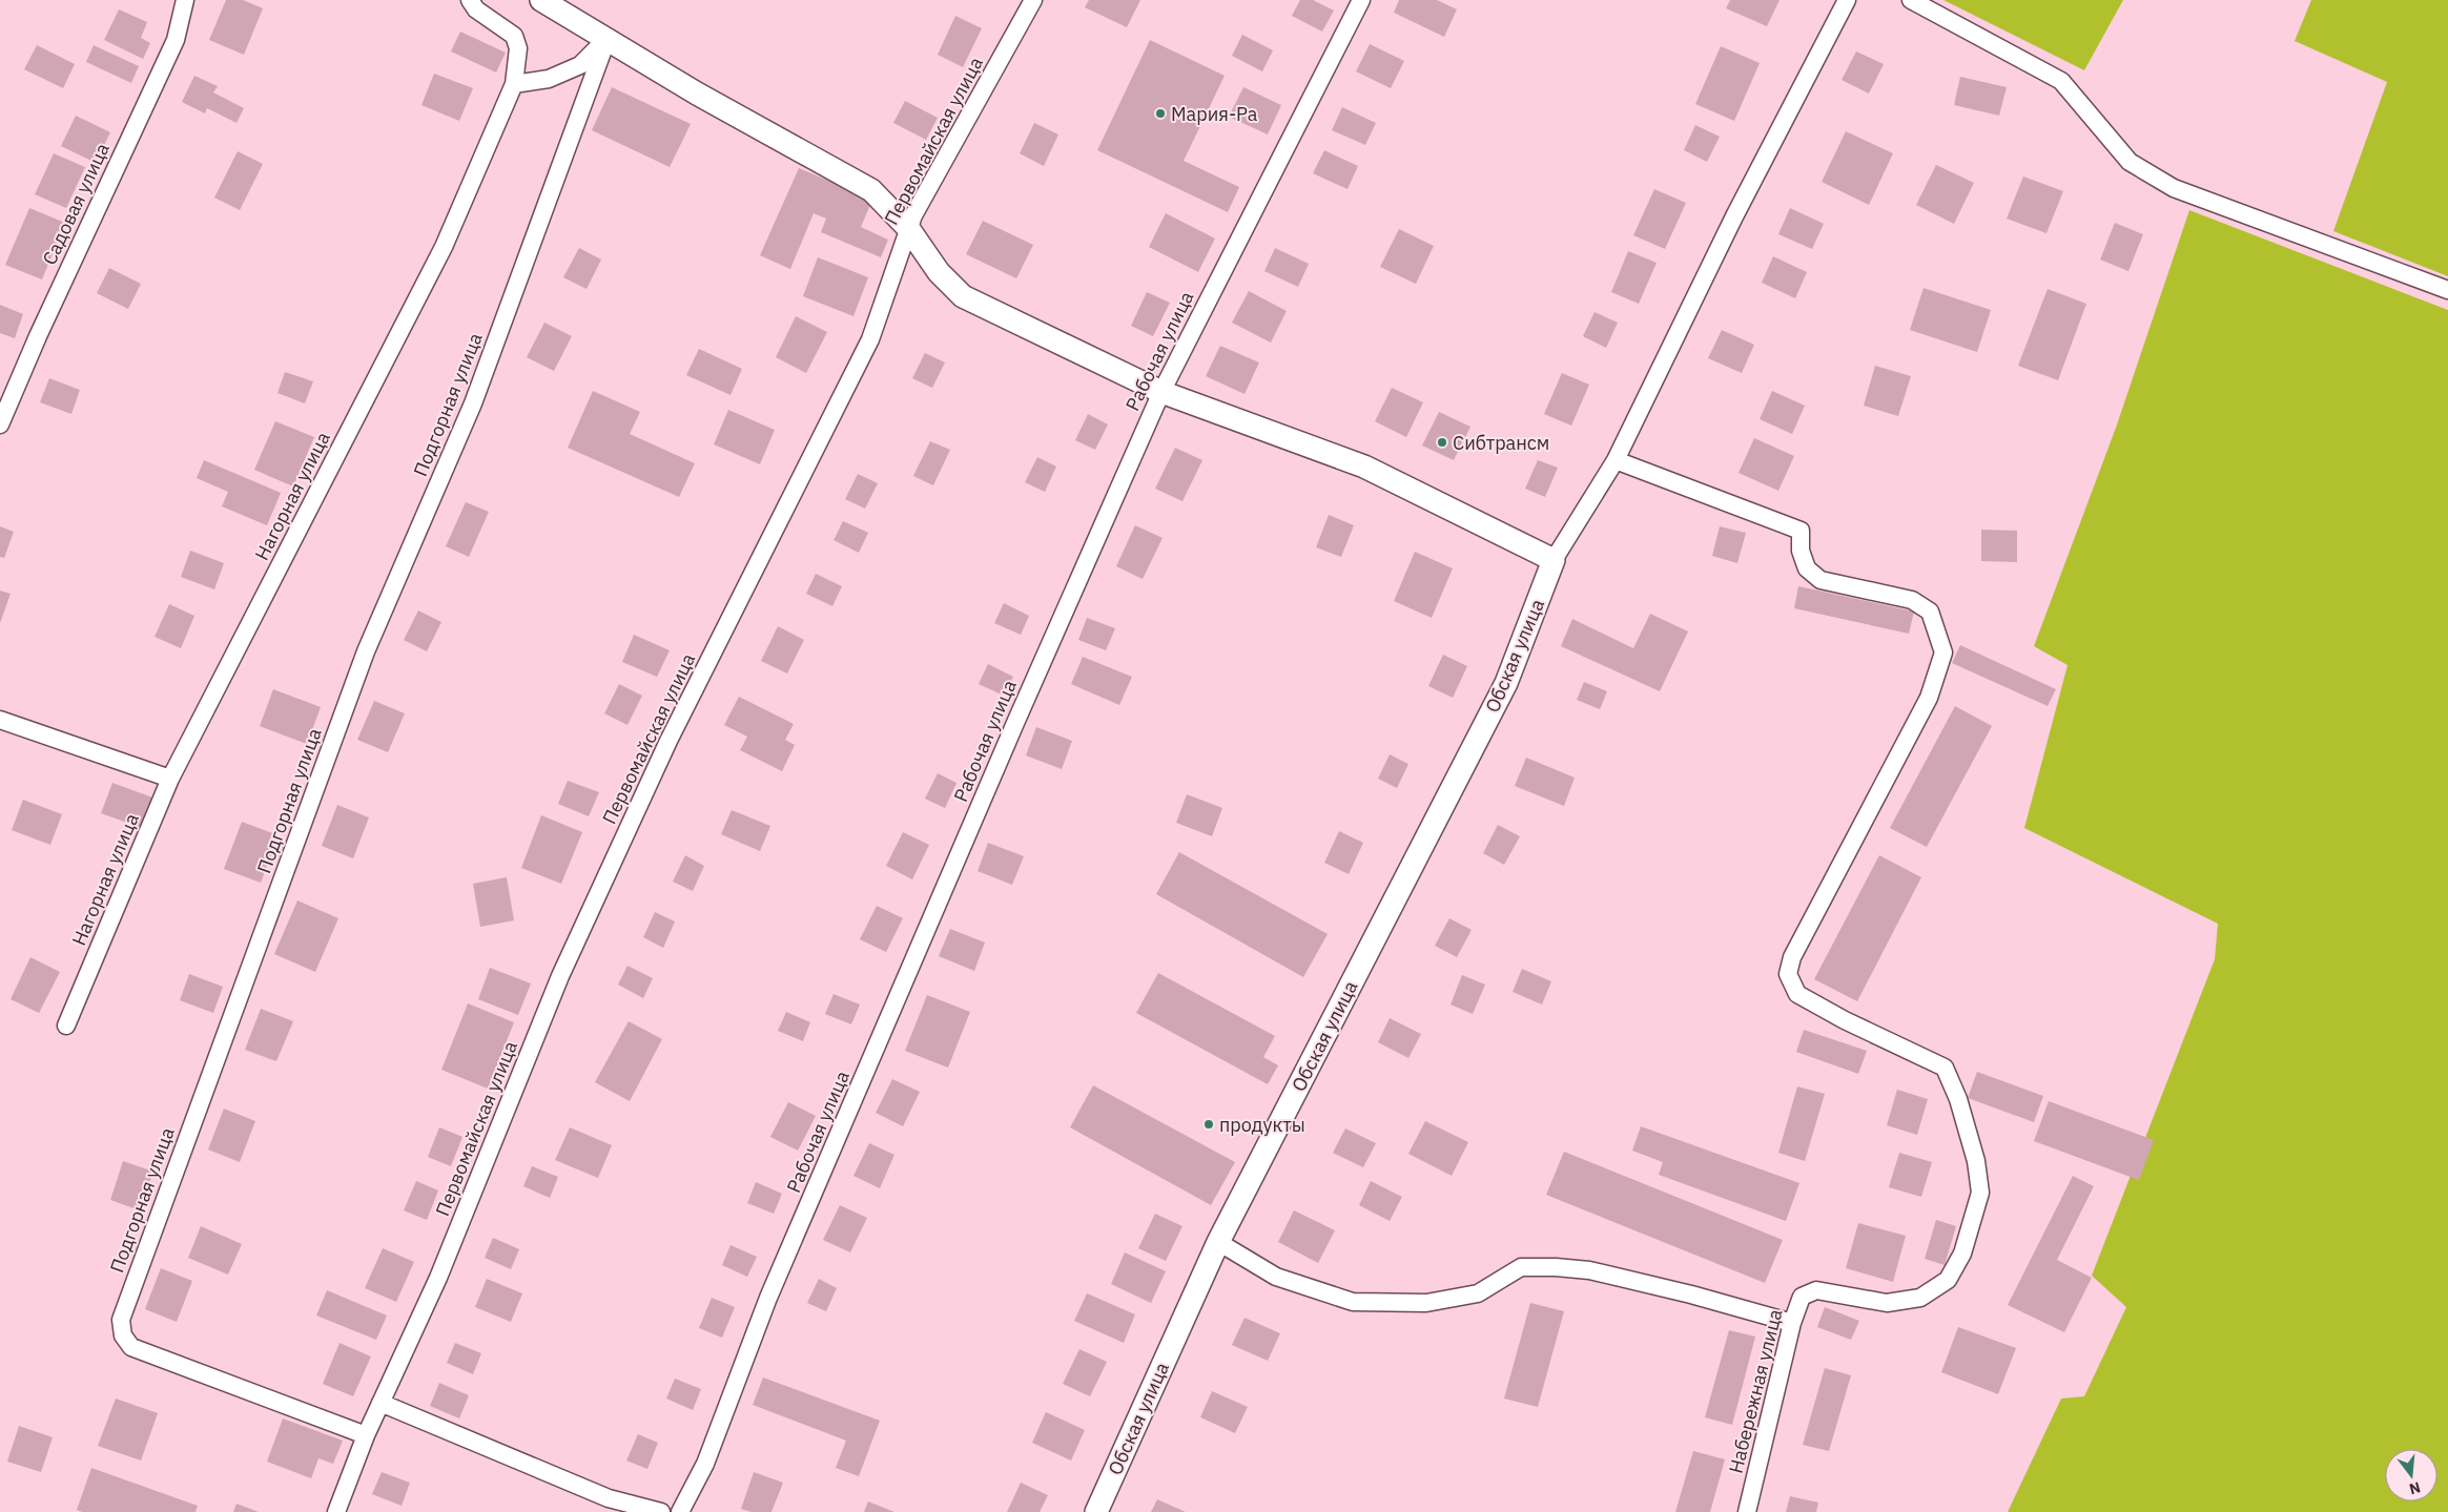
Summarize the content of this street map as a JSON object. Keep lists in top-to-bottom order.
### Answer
{
  "streets": {
    "street": [
      "Первомайская улица",
      "Садовая улица",
      "Рабочая улица",
      "Подгорная улица",
      "Нагорная улица",
      "Обская улица",
      "Набережная улица"
    ]
  },
  "crossings": [
    ["Первомайская улица", "Подгорная улица"]
  ],
  "places": ["Мария-Ра", "Сибтрансм", "продукты"],
  "north": "bottom"
}
